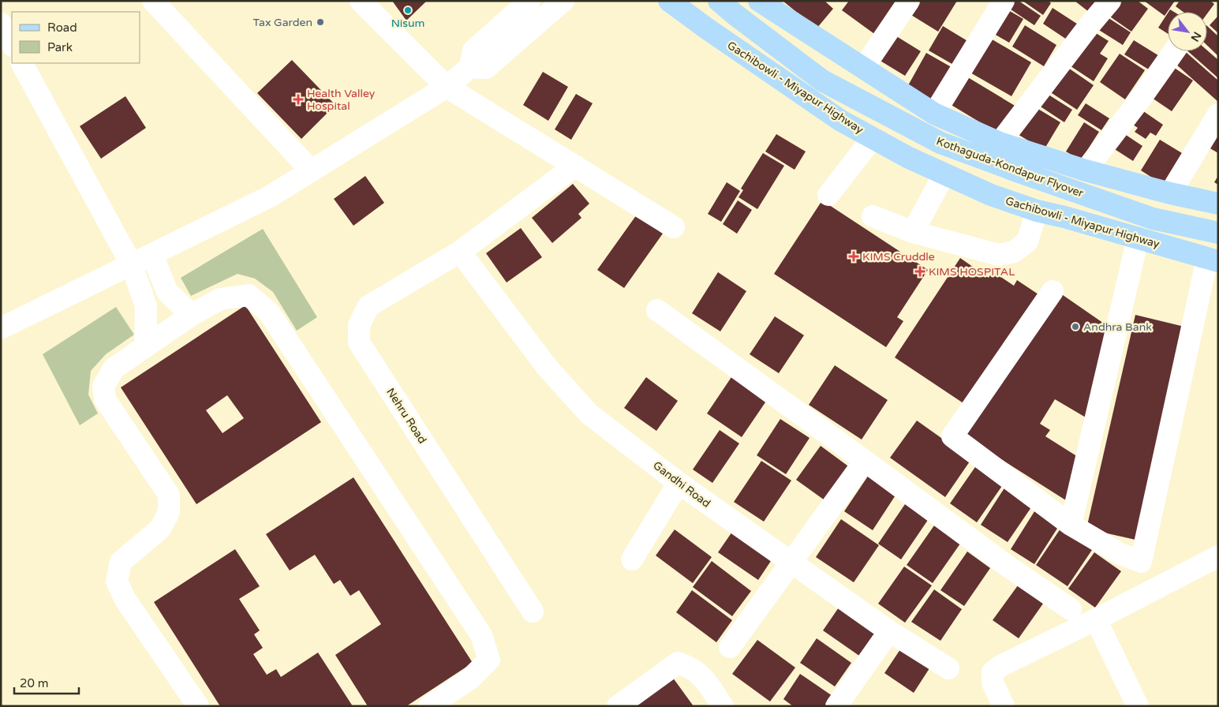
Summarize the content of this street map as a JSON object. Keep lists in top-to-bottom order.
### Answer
{
  "streets": {
    "main road": ["Gachibowli - Miyapur Highway", "Kothaguda-Kondapur Flyover"],
    "street": ["Nehru Road", "Gandhi Road"]
  },
  "crossings": [
    ["Nehru Road", "Gandhi Road"]
  ],
  "places": {
    "other": ["Nisum", "Tax Garden", "Andhra Bank"],
    "health": ["Health Valley Hospital", "KIMS Cruddle", "KIMS HOSPITAL"]
  },
  "legend": ["Road", "Park"],
  "scale_bar": "20 m",
  "north": "bottom right"
}
